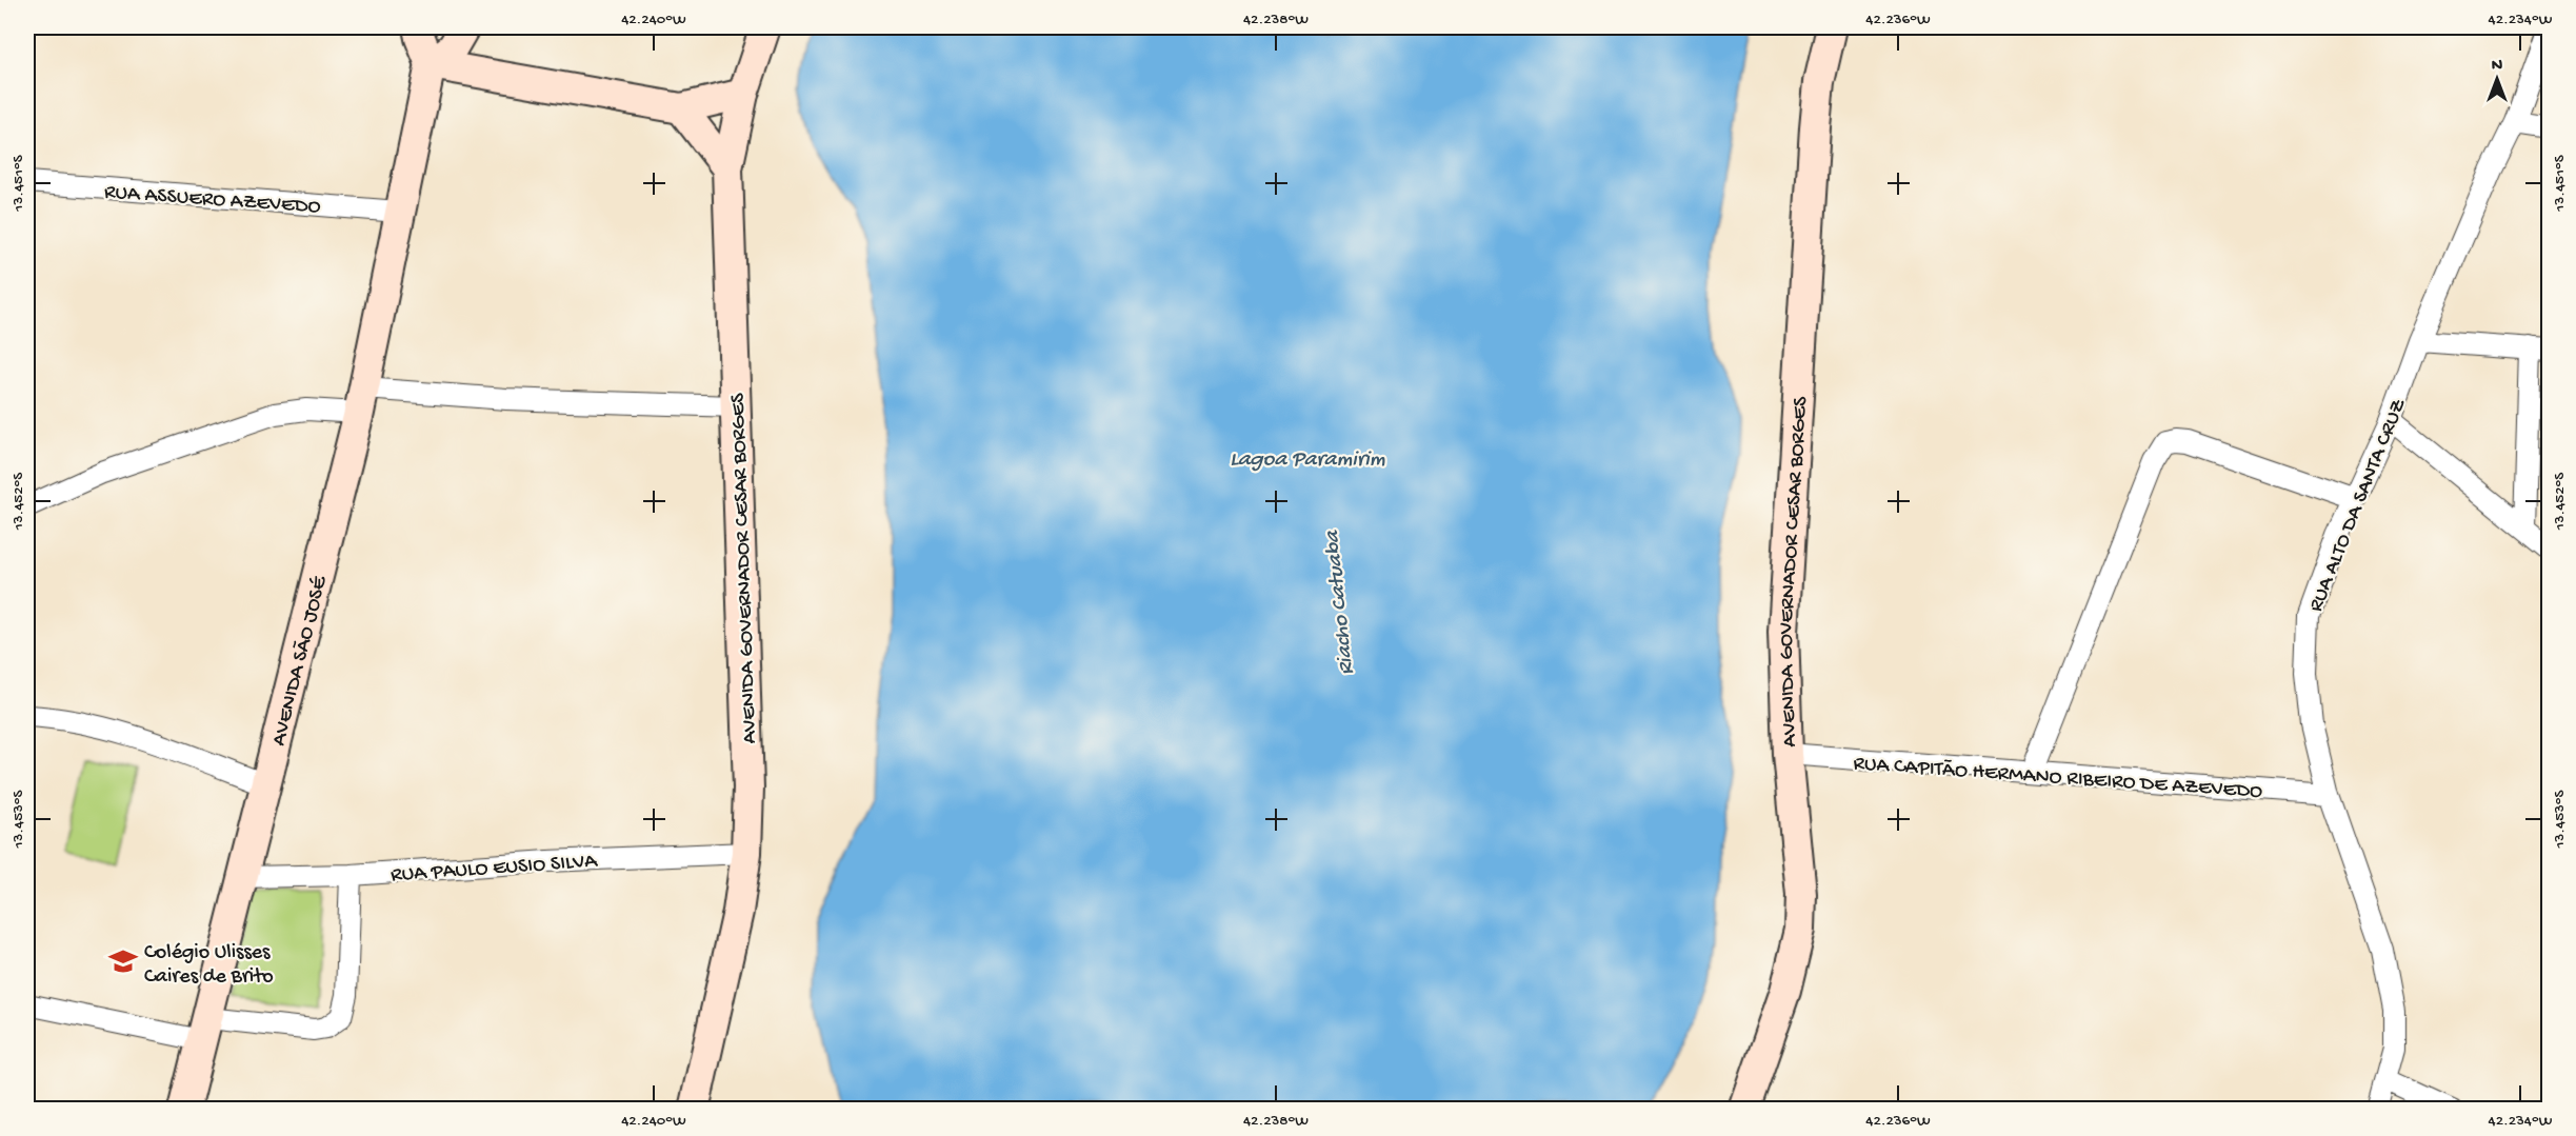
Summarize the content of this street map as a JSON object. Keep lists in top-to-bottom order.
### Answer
{
  "streets": {
    "street": [
      "RUA ASSUERO AZEVEDO",
      "RUA ALTO DA SANTA CRUZ",
      "AVENIDA GOVERNADOR CESAR BORGES",
      "AVENIDA SÃO JOSÉ",
      "RUA CAPITÃO HERMANO RIBEIRO DE AZEVEDO",
      "RUA PAULO EUSIO SILVA"
    ]
  },
  "crossings": [
    ["RUA ASSUERO AZEVEDO", "AVENIDA SÃO JOSÉ"],
    ["RUA ALTO DA SANTA CRUZ", "RUA CAPITÃO HERMANO RIBEIRO DE AZEVEDO"],
    ["AVENIDA GOVERNADOR CESAR BORGES", "RUA CAPITÃO HERMANO RIBEIRO DE AZEVEDO"],
    ["AVENIDA GOVERNADOR CESAR BORGES", "RUA PAULO EUSIO SILVA"],
    ["AVENIDA SÃO JOSÉ", "RUA PAULO EUSIO SILVA"]
  ],
  "water": ["Lagoa Paramirim", "Riacho Catuaba"],
  "places": {
    "school or university": ["Colégio Ulisses Caires de Brito"]
  },
  "north": "top",
  "coordinates": [
    "42.240°W",
    "42.238°W",
    "42.236°W",
    "42.234°W",
    "13.451°S",
    "13.452°S",
    "13.453°S"
  ]
}
